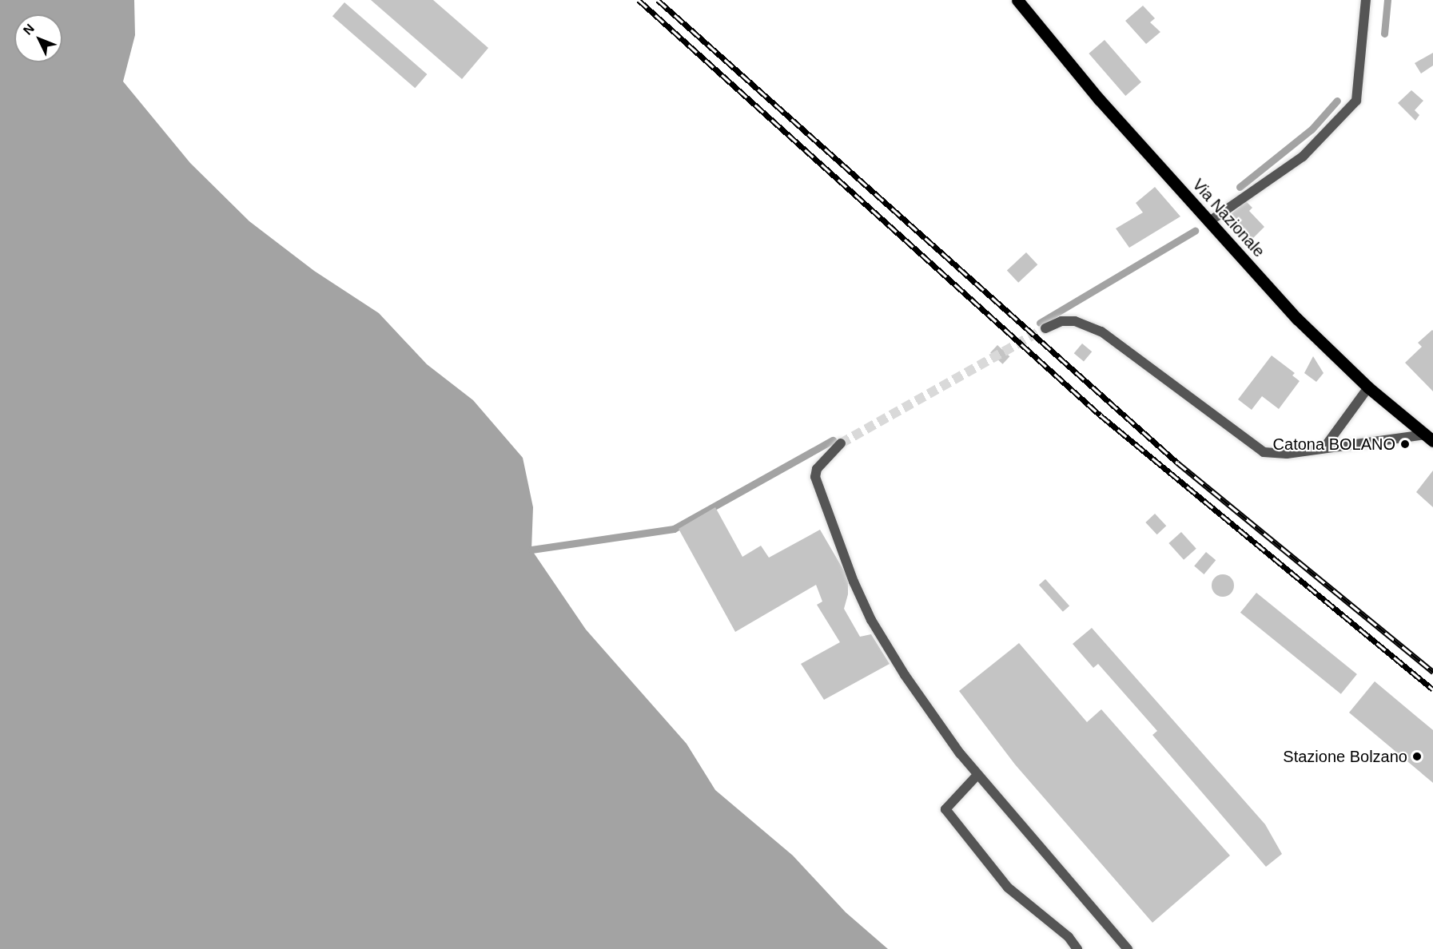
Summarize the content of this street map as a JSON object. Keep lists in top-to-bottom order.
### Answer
{
  "streets": {
    "main road": ["Via Nazionale"]
  },
  "places": ["Catona BOLANO", "Stazione Bolzano"],
  "north": "top left"
}
